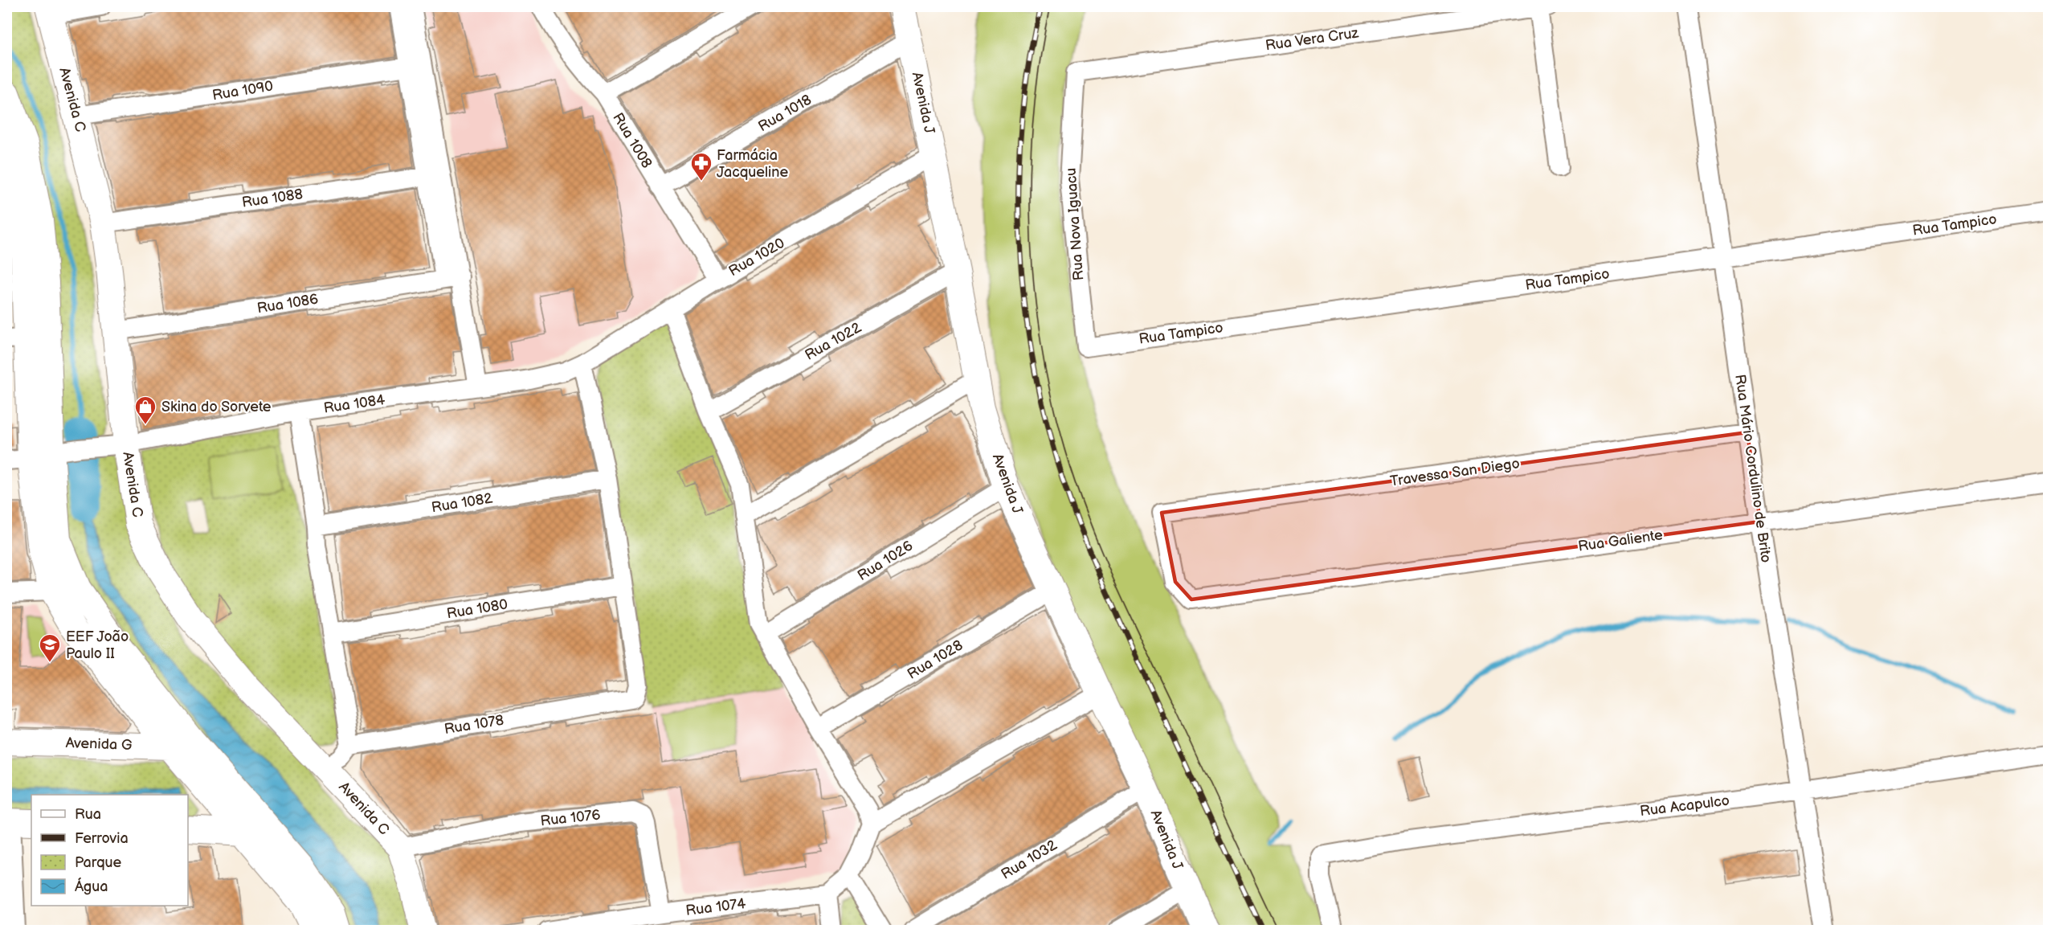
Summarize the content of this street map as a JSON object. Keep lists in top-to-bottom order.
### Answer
{
  "streets": {
    "street": [
      "Rua Vera Cruz",
      "Rua 1090",
      "Avenida C",
      "Avenida J",
      "Rua 1018",
      "Rua 1008",
      "Rua 1088",
      "Rua Nova Iguacu",
      "Rua Tampico",
      "Rua 1020",
      "Rua 1086",
      "Rua 1022",
      "Rua 1084",
      "Rua Mário Cordulino de Brito",
      "Travessa San Diego",
      "Rua 1082",
      "Rua Galiente",
      "Rua 1026",
      "Rua 1080",
      "Rua 1028",
      "Rua 1078",
      "Avenida G",
      "Rua Acapulco",
      "Rua 1076",
      "Rua 1032",
      "Rua 1074"
    ]
  },
  "crossings": [
    ["Rua Vera Cruz", "Rua Nova Iguacu"],
    ["Rua 1090", "Avenida C"],
    ["Avenida C", "Rua 1088"],
    ["Avenida C", "Rua 1086"],
    ["Avenida C", "Rua 1084"],
    ["Avenida C", "Rua 1076"],
    ["Avenida J", "Rua 1018"],
    ["Avenida J", "Rua 1020"],
    ["Avenida J", "Rua 1022"],
    ["Avenida J", "Rua 1026"],
    ["Avenida J", "Rua 1028"],
    ["Avenida J", "Rua 1032"],
    ["Rua 1018", "Rua 1008"],
    ["Rua 1008", "Rua 1020"],
    ["Rua Nova Iguacu", "Rua Tampico"],
    ["Rua Tampico", "Rua Mário Cordulino de Brito"],
    ["Rua 1020", "Rua 1084"],
    ["Rua Mário Cordulino de Brito", "Travessa San Diego"],
    ["Rua Mário Cordulino de Brito", "Rua Galiente"],
    ["Rua Mário Cordulino de Brito", "Rua Acapulco"],
    ["Travessa San Diego", "Rua Galiente"],
    ["Rua 1080", "Rua 1078"],
    ["Rua 1076", "Rua 1074"]
  ],
  "places": {
    "pharmacy": ["Farmácia Jacqueline"],
    "shop": ["Skina do Sorvete"],
    "school or university": ["EEF João Paulo II"]
  },
  "legend": [
    "Rua",
    "Ferrovia",
    "Parque",
    "Água"
  ]
}
